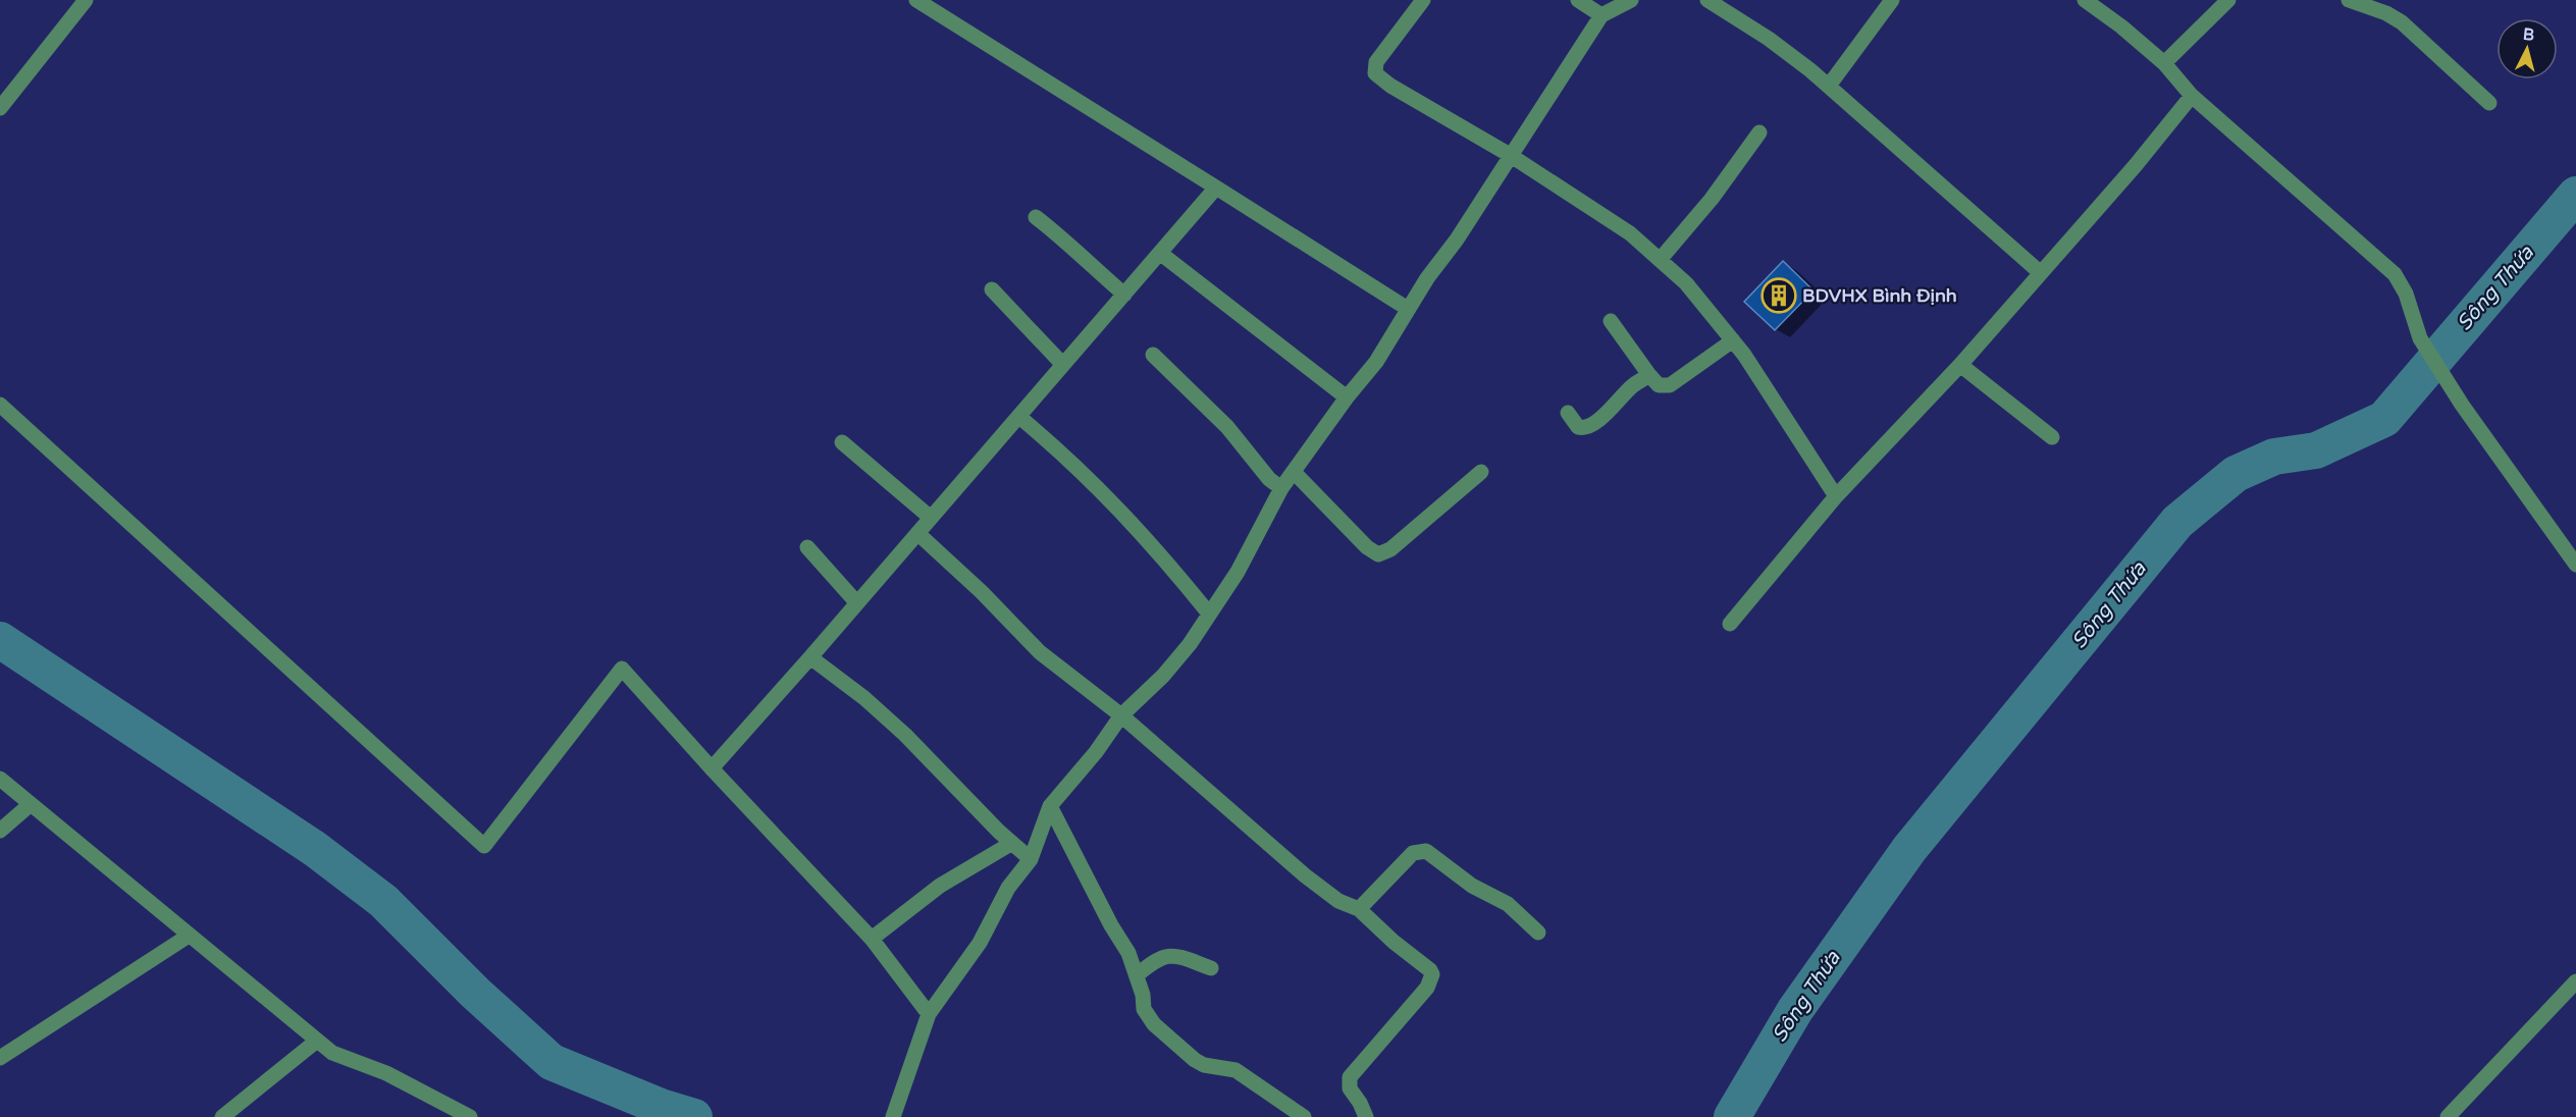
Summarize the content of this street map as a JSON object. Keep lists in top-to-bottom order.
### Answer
{
  "water": ["Sông Thứa"],
  "places": {
    "building": ["BDVHX Bình Định"]
  },
  "north": "top"
}
